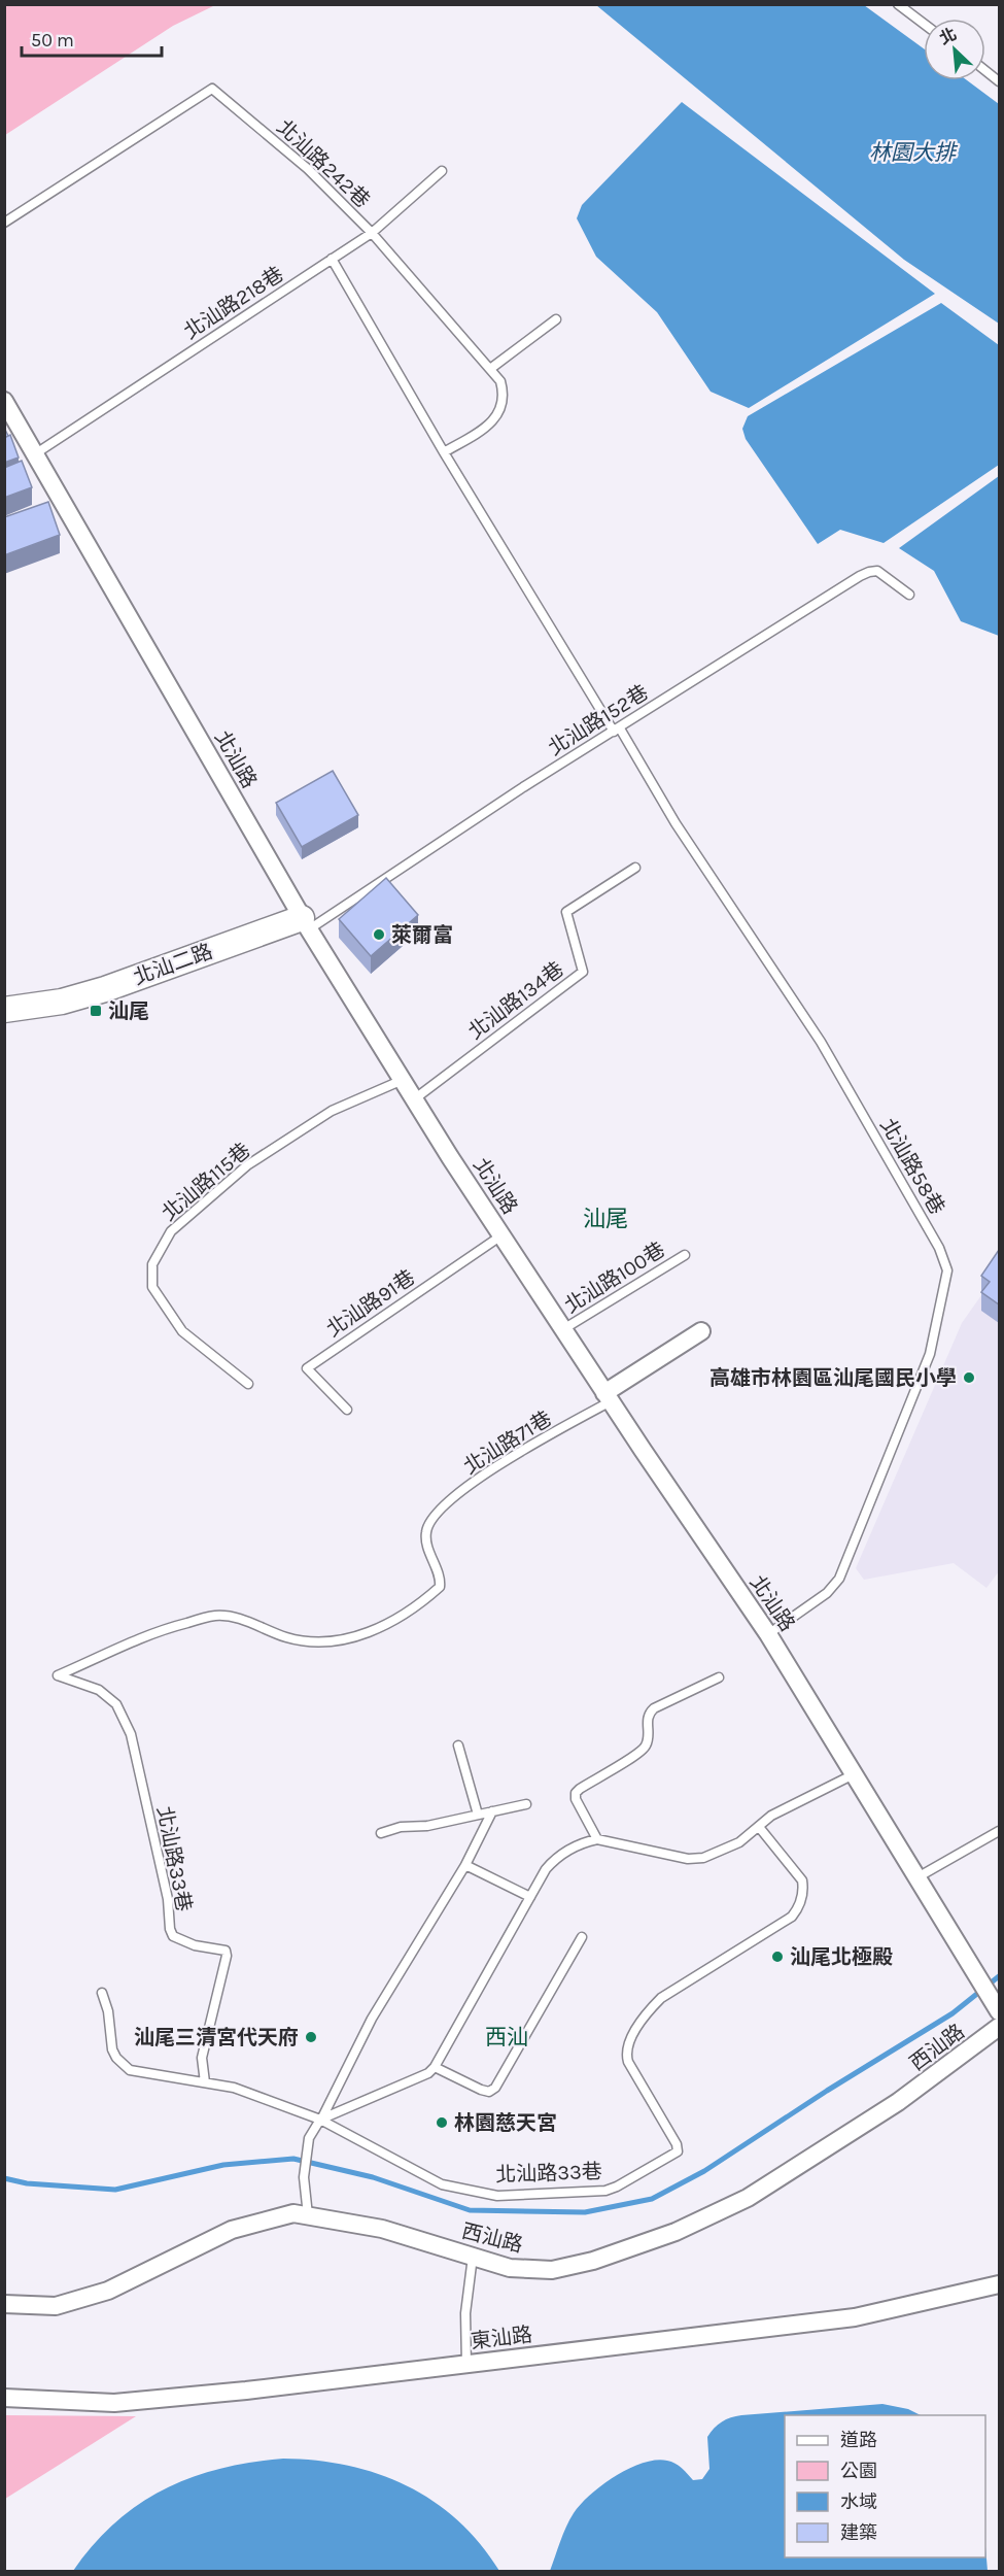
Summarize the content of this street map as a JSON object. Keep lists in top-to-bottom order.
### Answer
{
  "streets": {
    "street": [
      "北汕路",
      "北汕二路",
      "西汕路",
      "東汕路"
    ],
    "lane": [
      "北汕路242巷",
      "北汕路218巷",
      "北汕路152巷",
      "北汕路134巷",
      "北汕路58巷",
      "北汕路115巷",
      "北汕路100巷",
      "北汕路91巷",
      "北汕路71巷",
      "北汕路33巷"
    ]
  },
  "crossings": [
    ["北汕路242巷", "北汕路218巷"],
    ["北汕路242巷", "北汕路58巷"],
    ["北汕路218巷", "北汕路"],
    ["北汕路218巷", "北汕路58巷"],
    ["北汕路152巷", "北汕路"],
    ["北汕路152巷", "北汕二路"],
    ["北汕路152巷", "北汕路58巷"],
    ["北汕路", "北汕二路"],
    ["北汕路", "北汕路134巷"],
    ["北汕路", "北汕路58巷"],
    ["北汕路", "北汕路115巷"],
    ["北汕路", "北汕路100巷"],
    ["北汕路", "北汕路91巷"],
    ["北汕路", "北汕路71巷"],
    ["北汕路71巷", "北汕路33巷"]
  ],
  "districts": ["汕尾", "西汕"],
  "water": ["林園大排"],
  "places": {
    "other": [
      "萊爾富",
      "高雄市林園區汕尾國民小學",
      "汕尾北極殿",
      "汕尾三清宮代天府",
      "林園慈天宮"
    ],
    "transit": ["汕尾"]
  },
  "legend": [
    "道路",
    "公園",
    "水域",
    "建築"
  ],
  "scale_bar": "50 m",
  "north": "top left"
}
